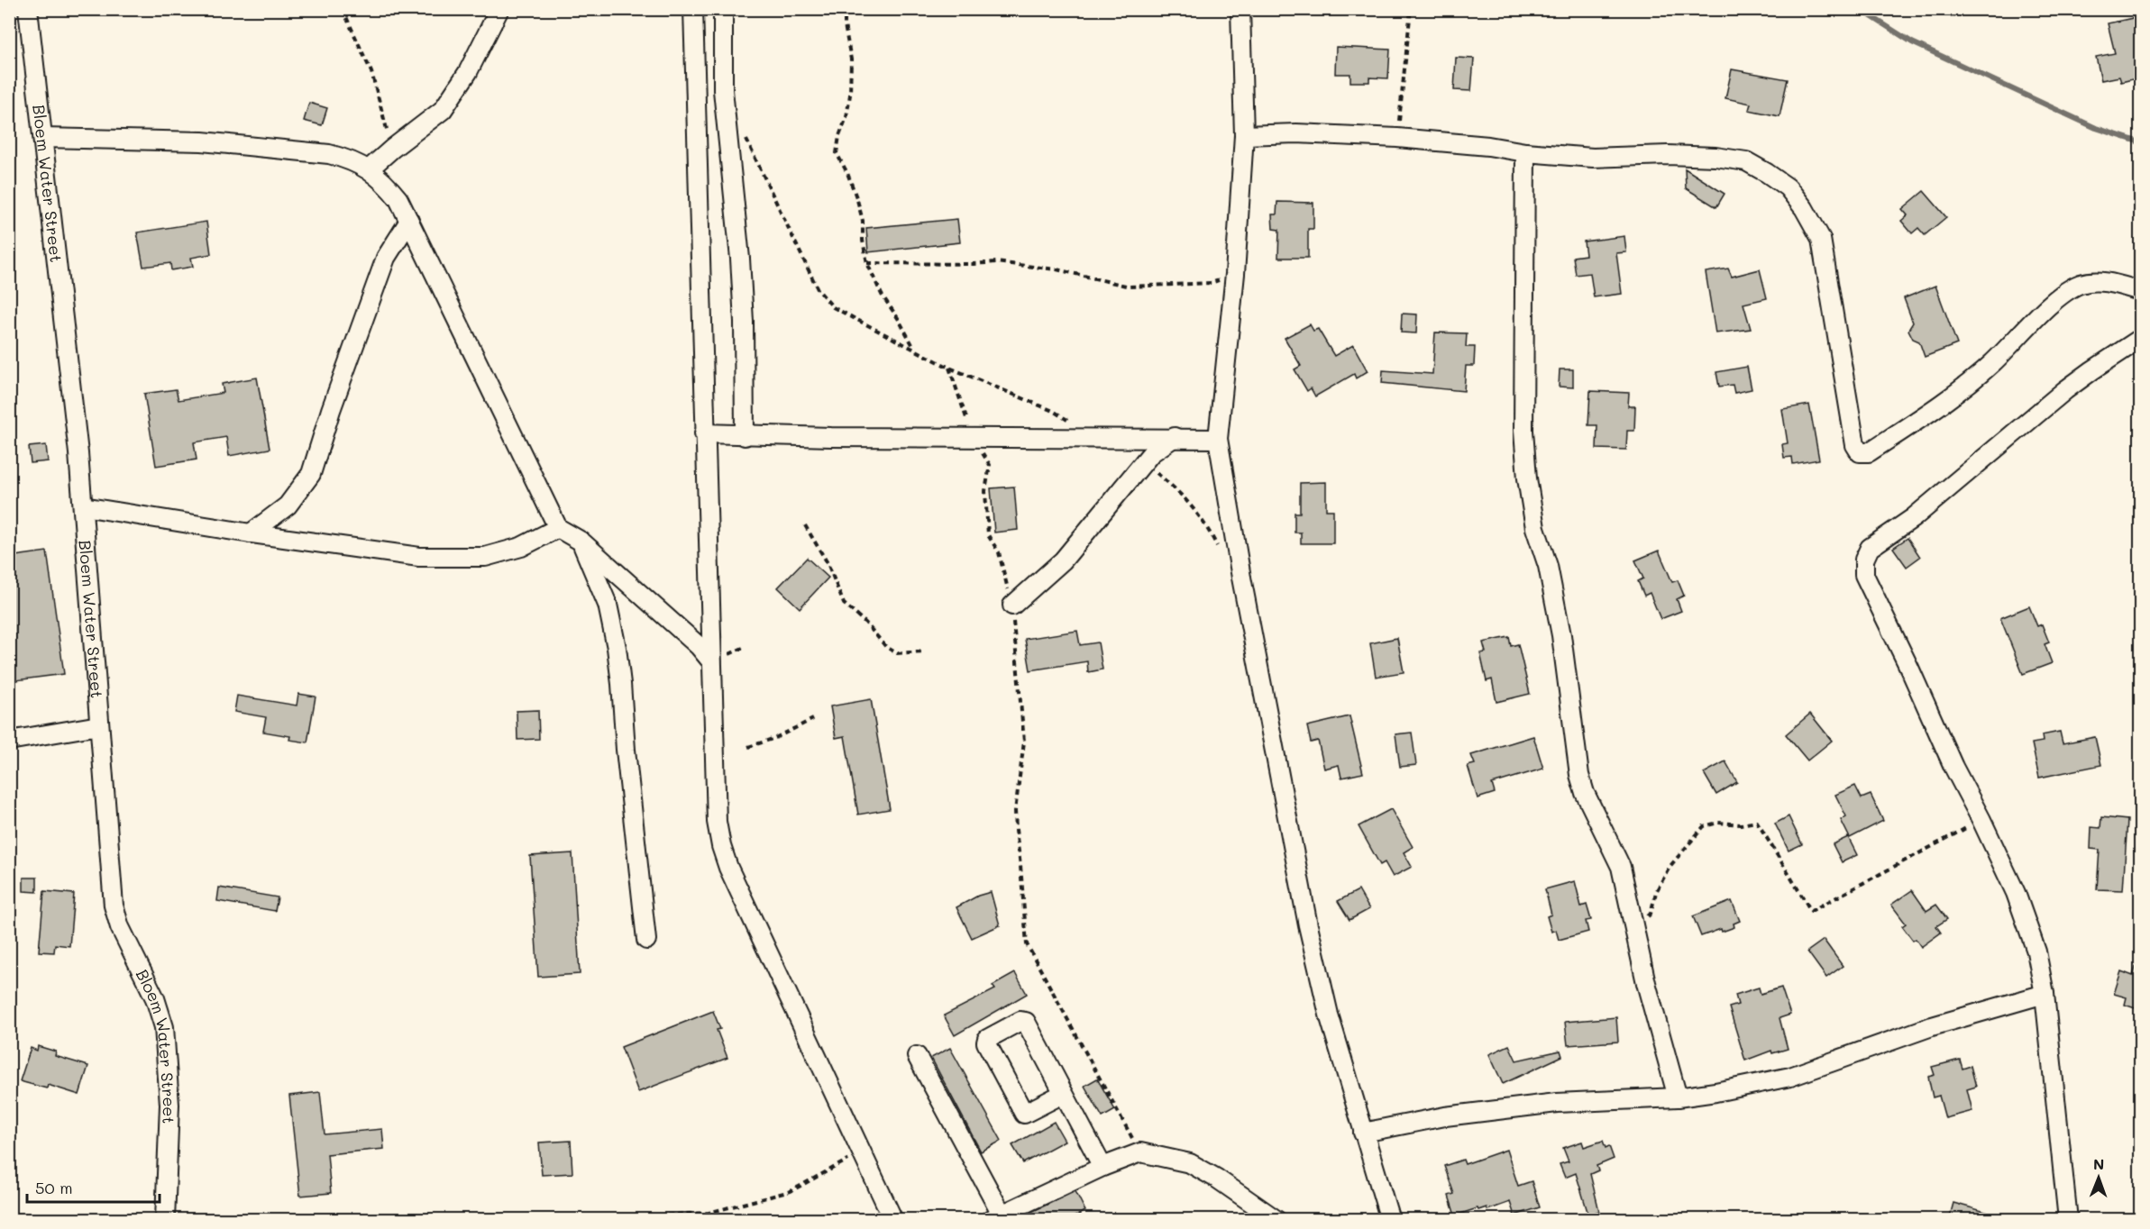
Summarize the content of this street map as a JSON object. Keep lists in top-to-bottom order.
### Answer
{
  "streets": {
    "street": ["Bloem Water Street"]
  },
  "scale_bar": "50 m",
  "north": "top"
}
